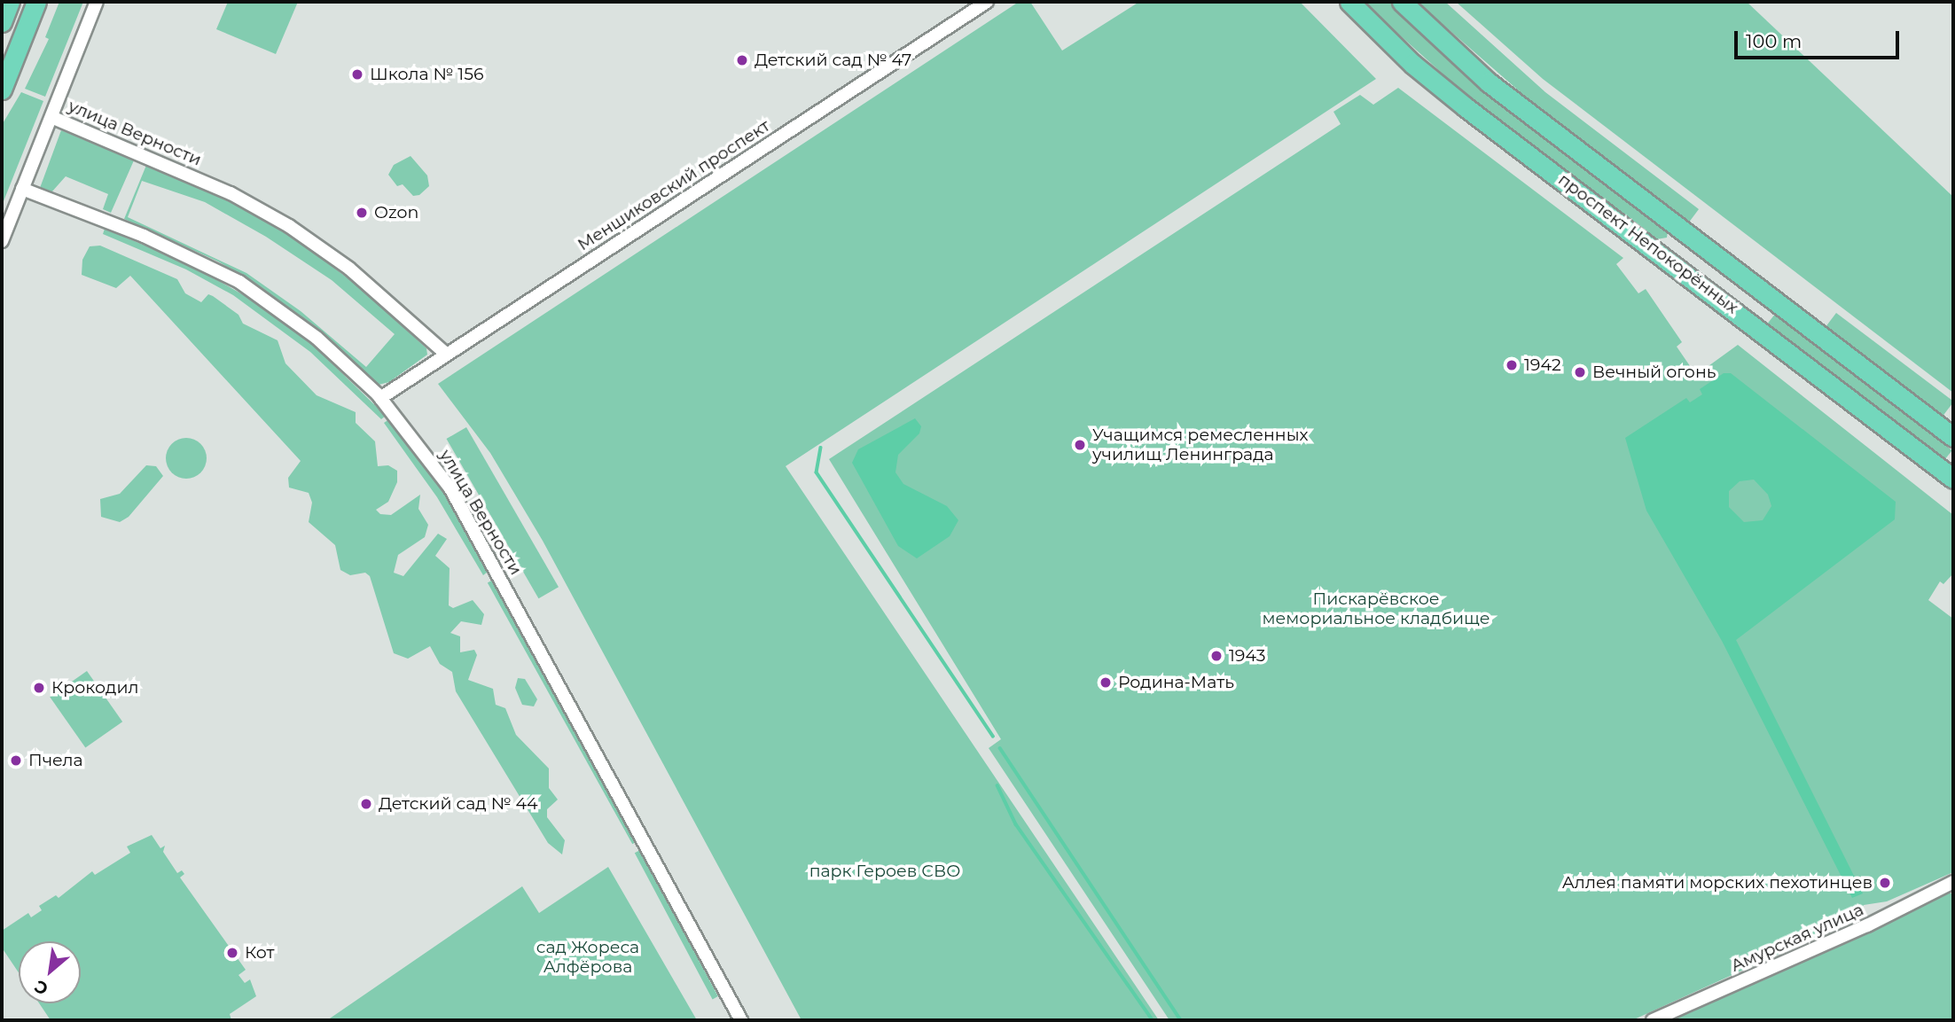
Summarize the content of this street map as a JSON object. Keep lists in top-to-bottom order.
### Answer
{
  "streets": {
    "main road": ["проспект Непокорённых"],
    "street": ["улица Верности", "Меншиковский проспект", "Амурская улица"]
  },
  "crossings": [
    ["улица Верности", "Меншиковский проспект"]
  ],
  "parks": ["Пискарёвское мемориальное кладбище", "парк Героев СВО", "сад Жореса Алфёрова"],
  "places": [
    "Детский сад № 47",
    "Школа № 156",
    "Ozon",
    "1942",
    "Вечный огонь",
    "Учащимся ремесленных училищ Ленинграда",
    "1943",
    "Родина-Мать",
    "Крокодил",
    "Пчела",
    "Детский сад № 44",
    "Аллея памяти морских пехотинцев",
    "Кот"
  ],
  "scale_bar": "100 m",
  "north": "bottom left"
}
